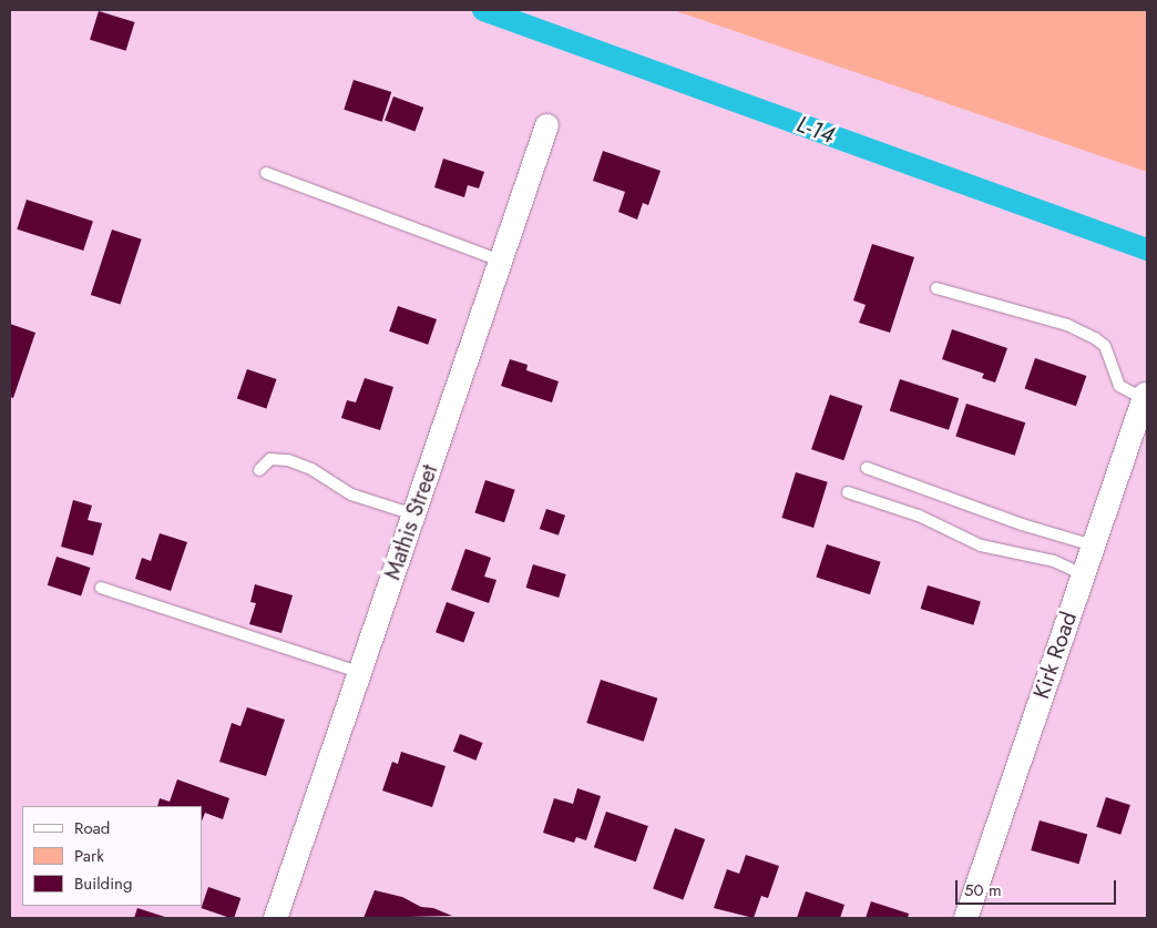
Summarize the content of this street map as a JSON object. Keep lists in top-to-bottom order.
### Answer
{
  "streets": {
    "street": ["Mathis Street", "Kirk Road"]
  },
  "water": ["L-14"],
  "legend": ["Road", "Park", "Building"],
  "scale_bar": "50 m"
}
